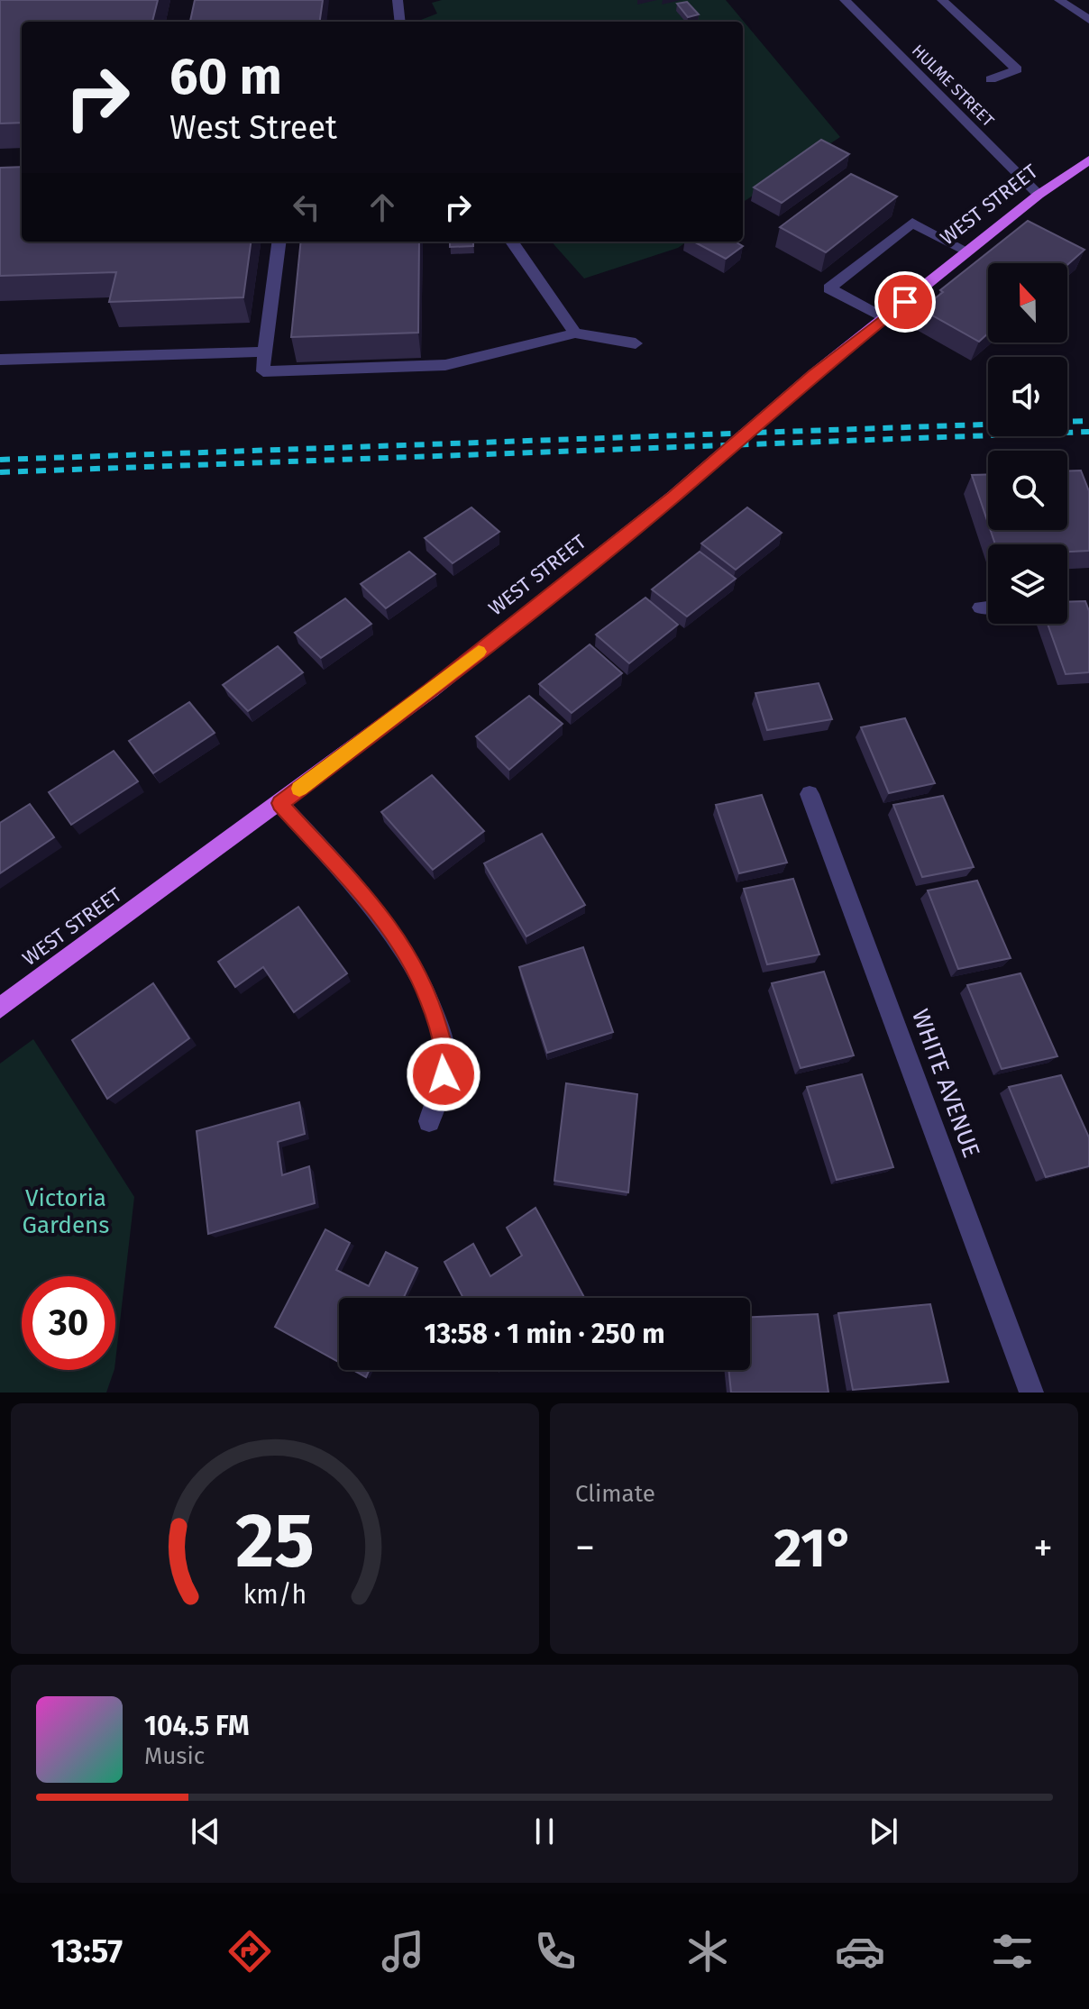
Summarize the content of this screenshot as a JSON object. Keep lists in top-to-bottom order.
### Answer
{
  "streets": {
    "main road": ["WEST STREET"],
    "street": ["HULME STREET", "WHITE AVENUE"]
  },
  "crossings": [
    ["HULME STREET", "WEST STREET"]
  ],
  "parks": ["Victoria Gardens"],
  "north": "top",
  "page": {
    "turn": ["60 m", "West Street"],
    "limit": "30",
    "trip": "13:58 · 1 min · 250 m",
    "tile": "Climate",
    "heat": ["−", "21°", "+"],
    "song": ["104.5 FM", "Music"],
    "tabs": "13:57",
    "gauge": ["25", "km/h"]
  }
}
